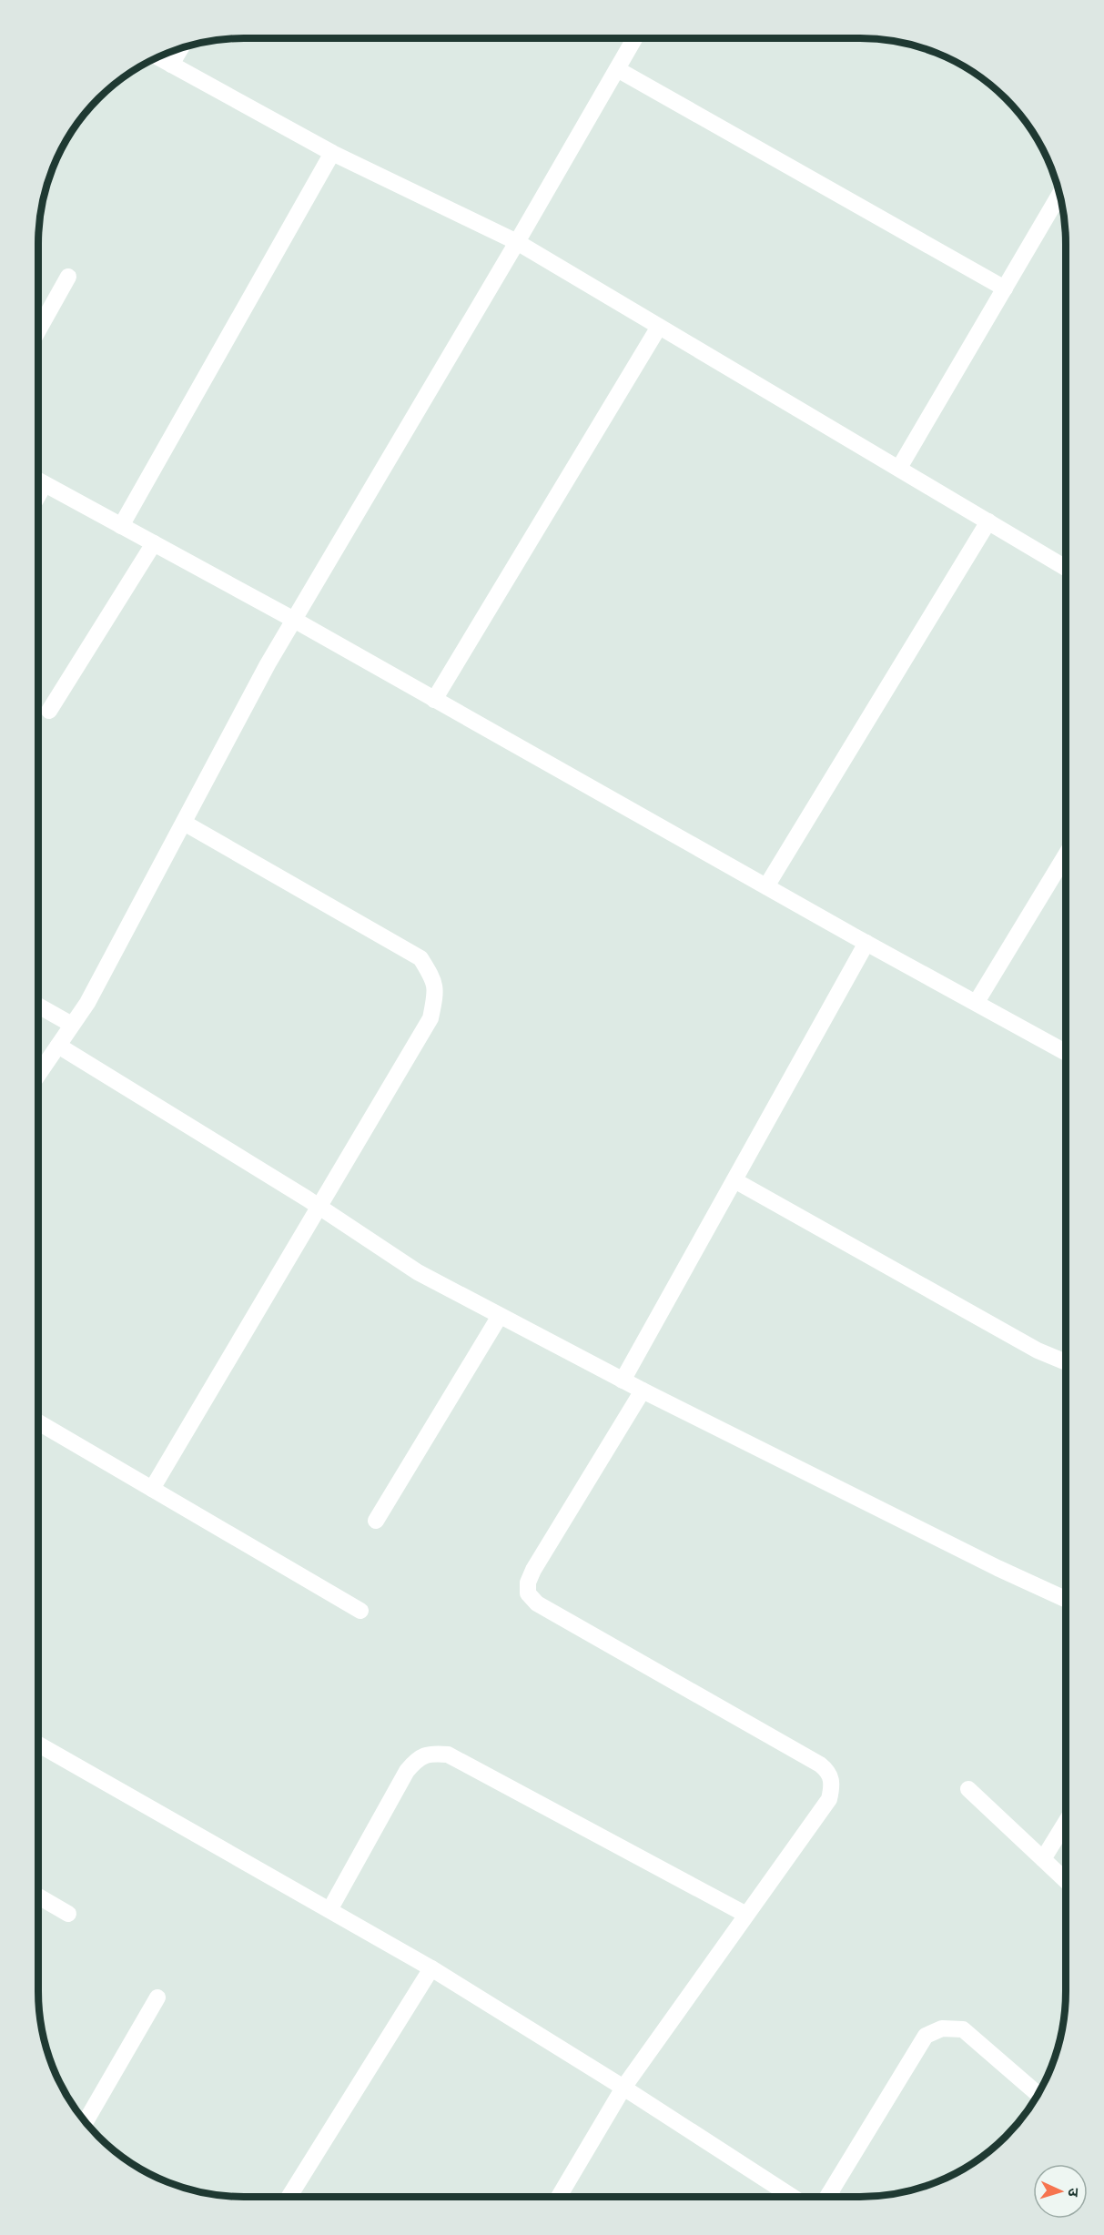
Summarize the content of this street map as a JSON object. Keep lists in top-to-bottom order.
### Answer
{
  "north": "right"
}
